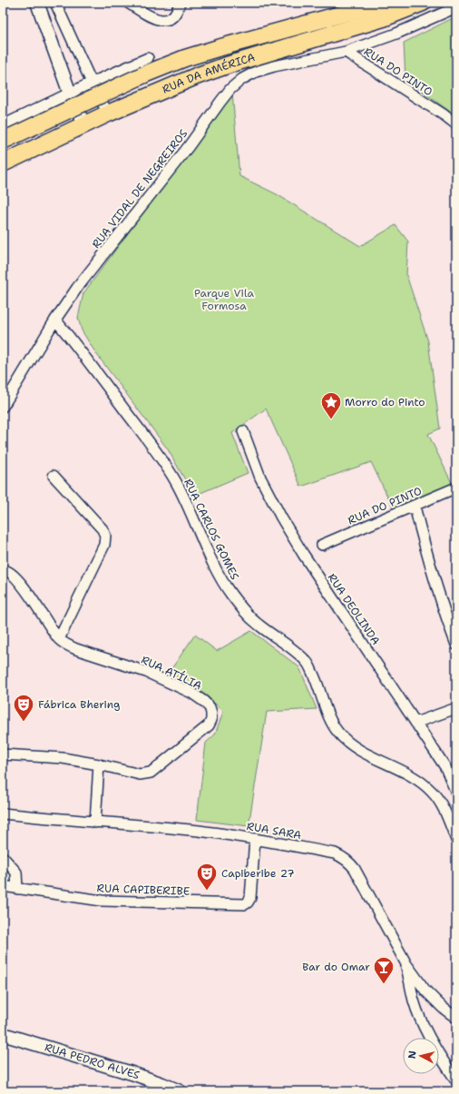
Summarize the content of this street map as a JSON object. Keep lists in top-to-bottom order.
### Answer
{
  "streets": {
    "main road": ["RUA DA AMÉRICA"],
    "street": [
      "RUA DO PINTO",
      "RUA VIDAL DE NEGREIROS",
      "RUA CARLOS GOMES",
      "RUA DEOLINDA",
      "RUA ATÍLIA",
      "RUA SARA",
      "RUA CAPIBERIBE",
      "RUA PEDRO ALVES"
    ]
  },
  "crossings": [
    ["RUA DO PINTO", "RUA VIDAL DE NEGREIROS"],
    ["RUA VIDAL DE NEGREIROS", "RUA CARLOS GOMES"],
    ["RUA SARA", "RUA CAPIBERIBE"]
  ],
  "parks": ["Parque Vila Formosa"],
  "places": {
    "place": ["Morro do Pinto"],
    "theatre": ["Fábrica Bhering", "Capiberibe 27"],
    "bar": ["Bar do Omar"]
  },
  "north": "left"
}
